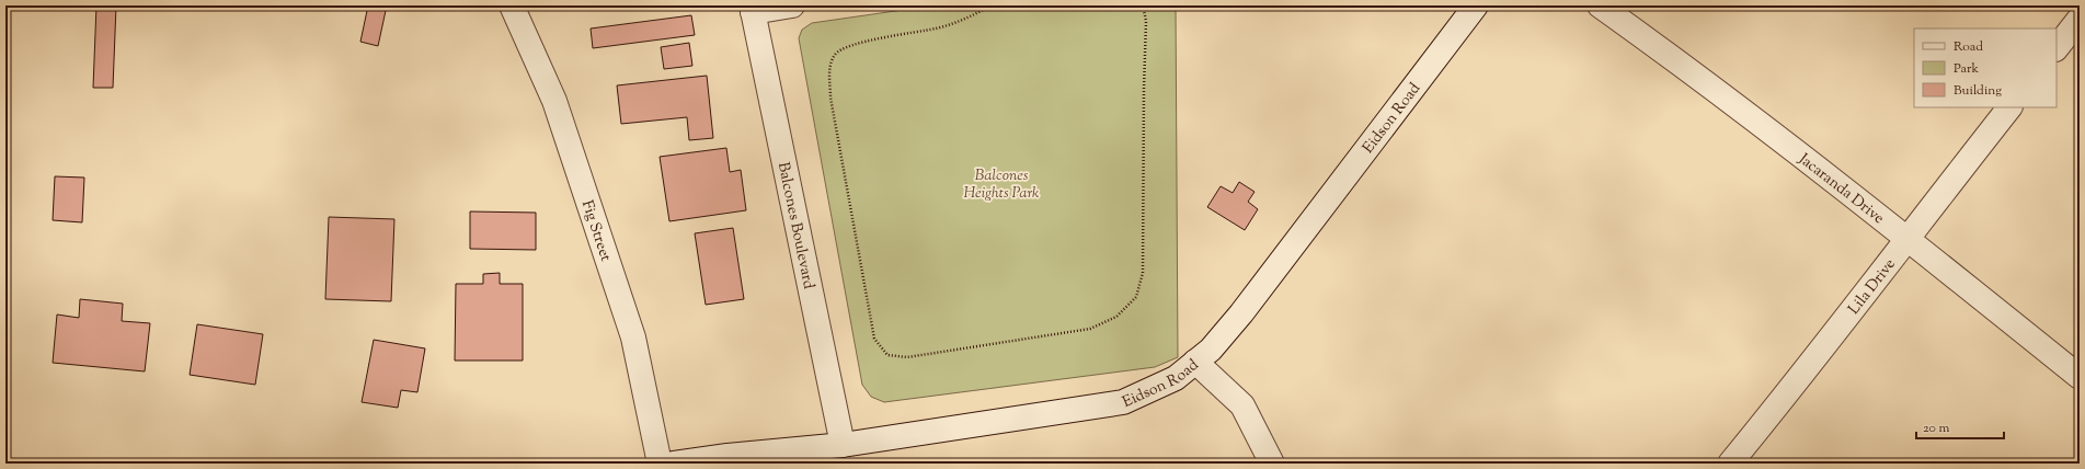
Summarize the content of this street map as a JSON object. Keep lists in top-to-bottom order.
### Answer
{
  "streets": {
    "street": [
      "Eidson Road",
      "Jacaranda Drive",
      "Balcones Boulevard",
      "Fig Street",
      "Lila Drive"
    ]
  },
  "crossings": [
    ["Eidson Road", "Balcones Boulevard"],
    ["Jacaranda Drive", "Lila Drive"]
  ],
  "parks": ["Balcones Heights Park"],
  "legend": ["Road", "Park", "Building"],
  "scale_bar": "20 m"
}
